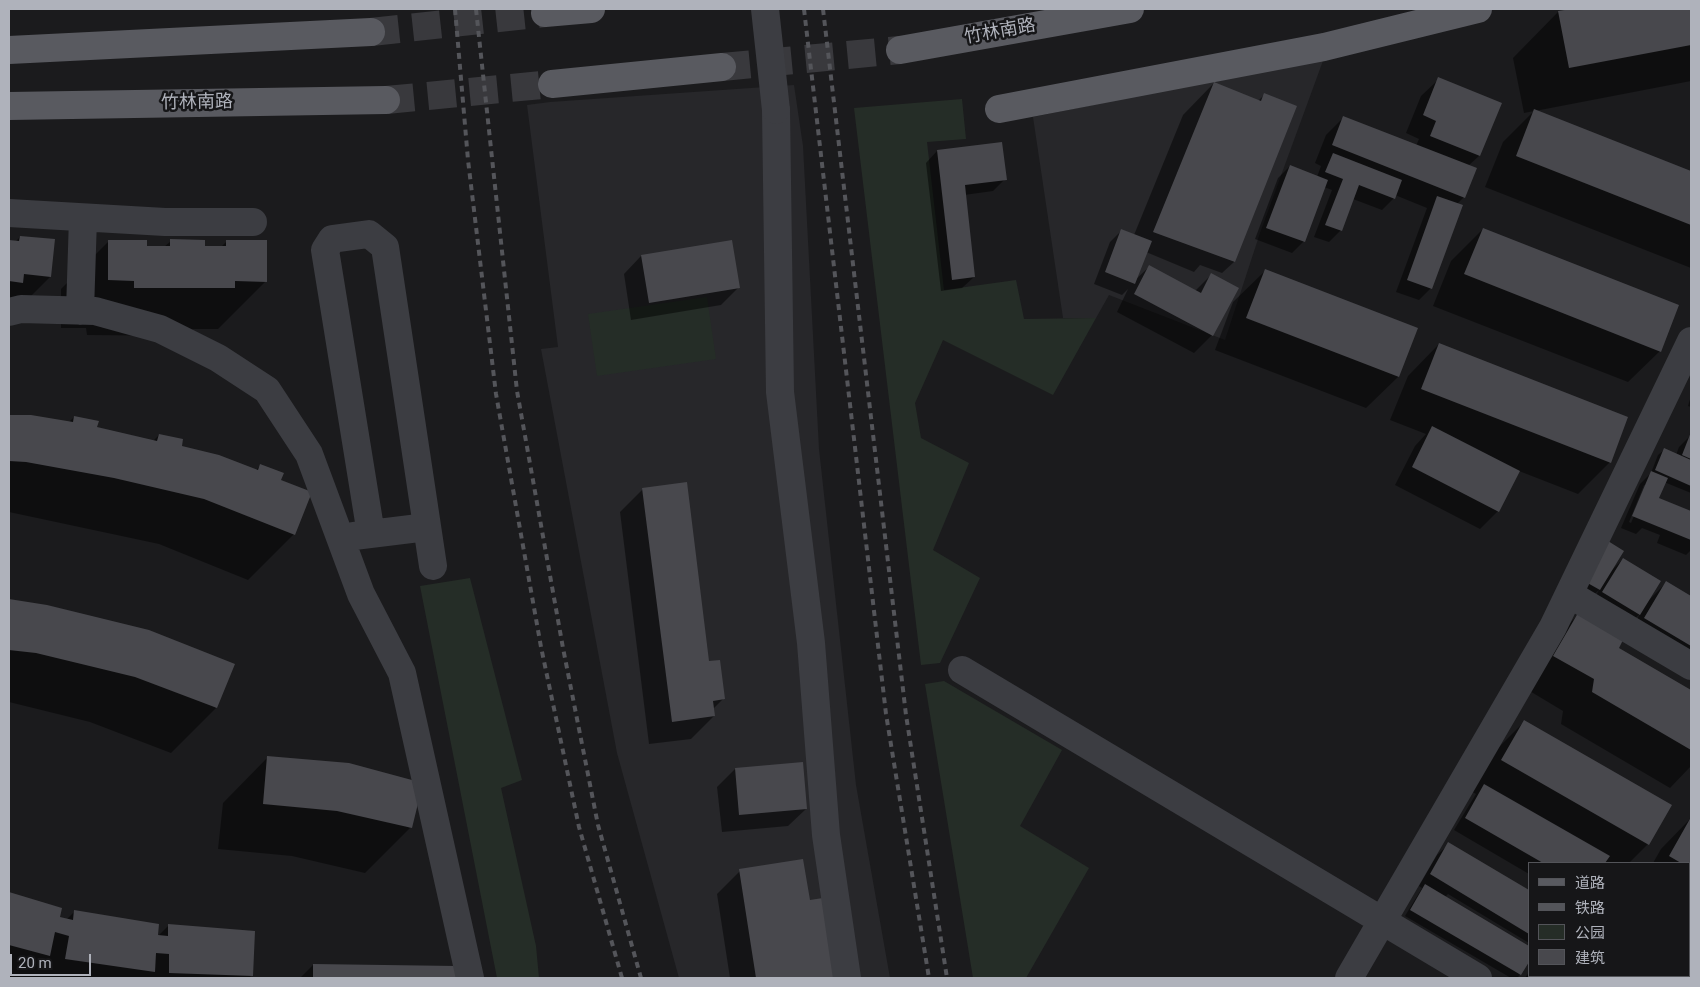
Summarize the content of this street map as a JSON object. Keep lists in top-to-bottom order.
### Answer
{
  "streets": {
    "main road": ["竹林南路"]
  },
  "legend": [
    "道路",
    "铁路",
    "公园",
    "建筑"
  ],
  "scale_bar": "20 m"
}
